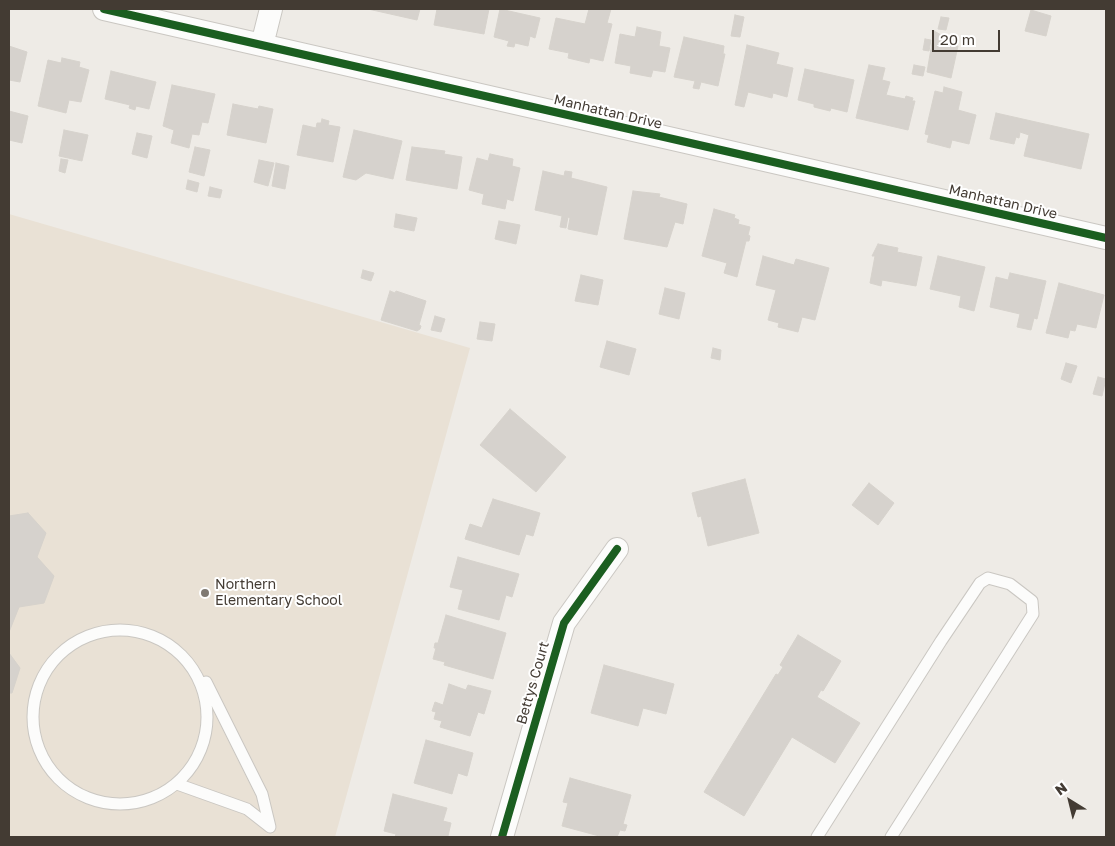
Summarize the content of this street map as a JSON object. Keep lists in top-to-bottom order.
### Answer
{
  "streets": {
    "street": ["Manhattan Drive", "Bettys Court"]
  },
  "places": ["Northern Elementary School"],
  "scale_bar": "20 m",
  "north": "top left"
}
